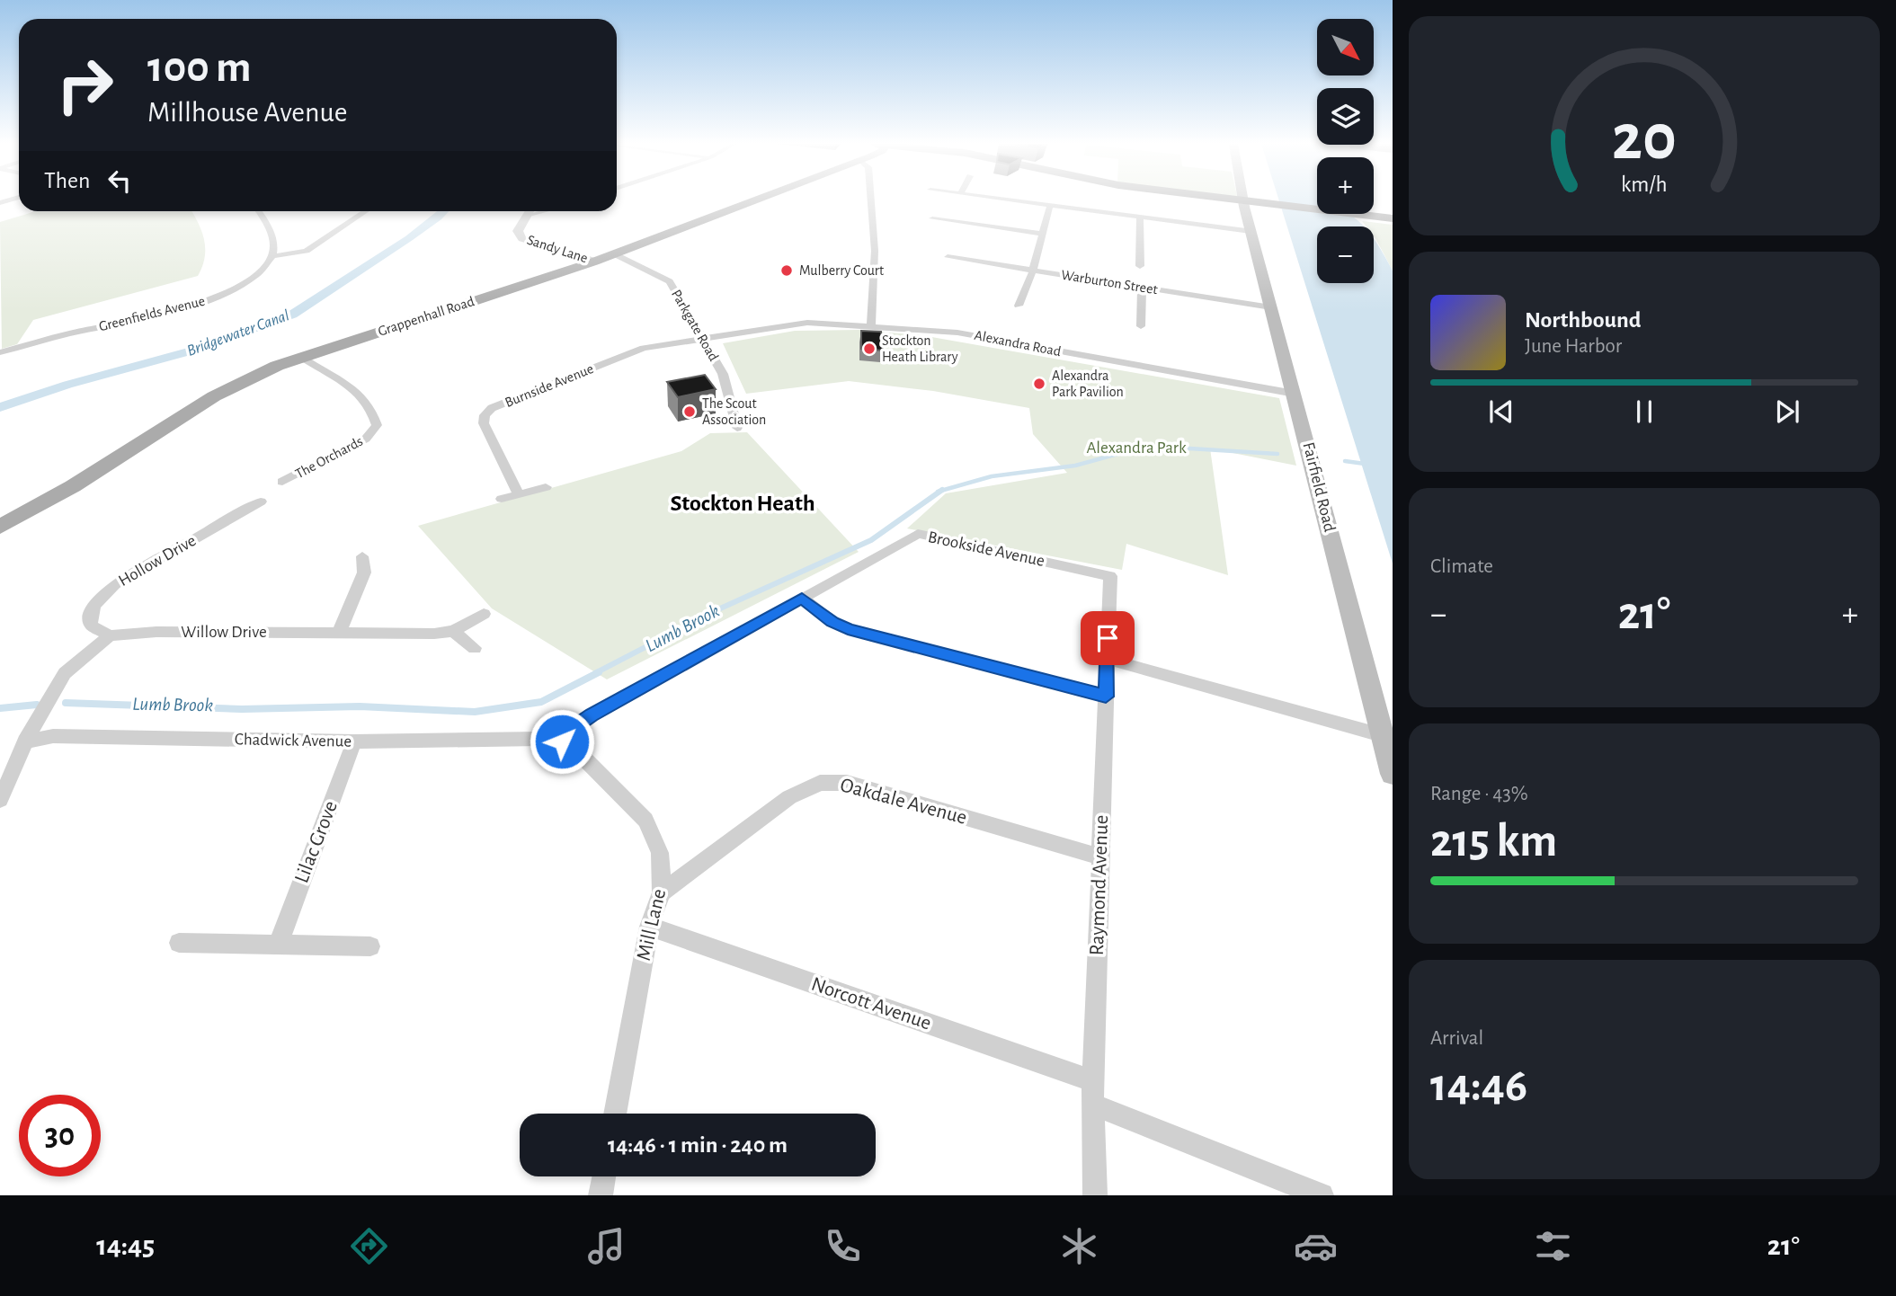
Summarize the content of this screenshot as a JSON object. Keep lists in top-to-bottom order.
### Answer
{
  "streets": {
    "main road": ["Grappenhall Road", "Fairfield Road"],
    "street": [
      "Sandy Lane",
      "Warburton Street",
      "Greenfields Avenue",
      "Parkgate Road",
      "Alexandra Road",
      "Burnside Avenue",
      "The Orchards",
      "Brookside Avenue",
      "Hollow Drive",
      "Willow Drive",
      "Chadwick Avenue",
      "Oakdale Avenue",
      "Lilac Grove",
      "Raymond Avenue",
      "Mill Lane",
      "Norcott Avenue"
    ]
  },
  "crossings": [
    ["Sandy Lane", "Grappenhall Road"],
    ["Warburton Street", "Fairfield Road"],
    ["Grappenhall Road", "Parkgate Road"],
    ["Grappenhall Road", "The Orchards"],
    ["Parkgate Road", "Alexandra Road"],
    ["Parkgate Road", "Burnside Avenue"],
    ["Alexandra Road", "Burnside Avenue"],
    ["Alexandra Road", "Fairfield Road"],
    ["Brookside Avenue", "Raymond Avenue"],
    ["Hollow Drive", "Willow Drive"],
    ["Chadwick Avenue", "Lilac Grove"],
    ["Chadwick Avenue", "Mill Lane"],
    ["Oakdale Avenue", "Raymond Avenue"],
    ["Oakdale Avenue", "Mill Lane"],
    ["Raymond Avenue", "Norcott Avenue"],
    ["Mill Lane", "Norcott Avenue"]
  ],
  "districts": ["Stockton Heath"],
  "water": ["Bridgewater Canal", "Lumb Brook"],
  "parks": ["Alexandra Park"],
  "places": [
    "Mulberry Court",
    "Stockton Heath Library",
    "Alexandra Park Pavilion",
    "The Scout Association"
  ],
  "north": "bottom right",
  "page": {
    "map_buttons": ["+", "−"],
    "turn": ["100 m", "Millhouse Avenue"],
    "then": "Then",
    "song": ["Northbound", "June Harbor"],
    "tile": [
      "Climate",
      ["Range · 43%", "215 km"],
      ["Arrival", "14:46"]
    ],
    "heat": ["−", "21°", "+"],
    "limit": "30",
    "trip": "14:46 · 1 min · 240 m",
    "tabs": ["14:45", "21°"],
    "gauge": ["20", "km/h"]
  }
}
